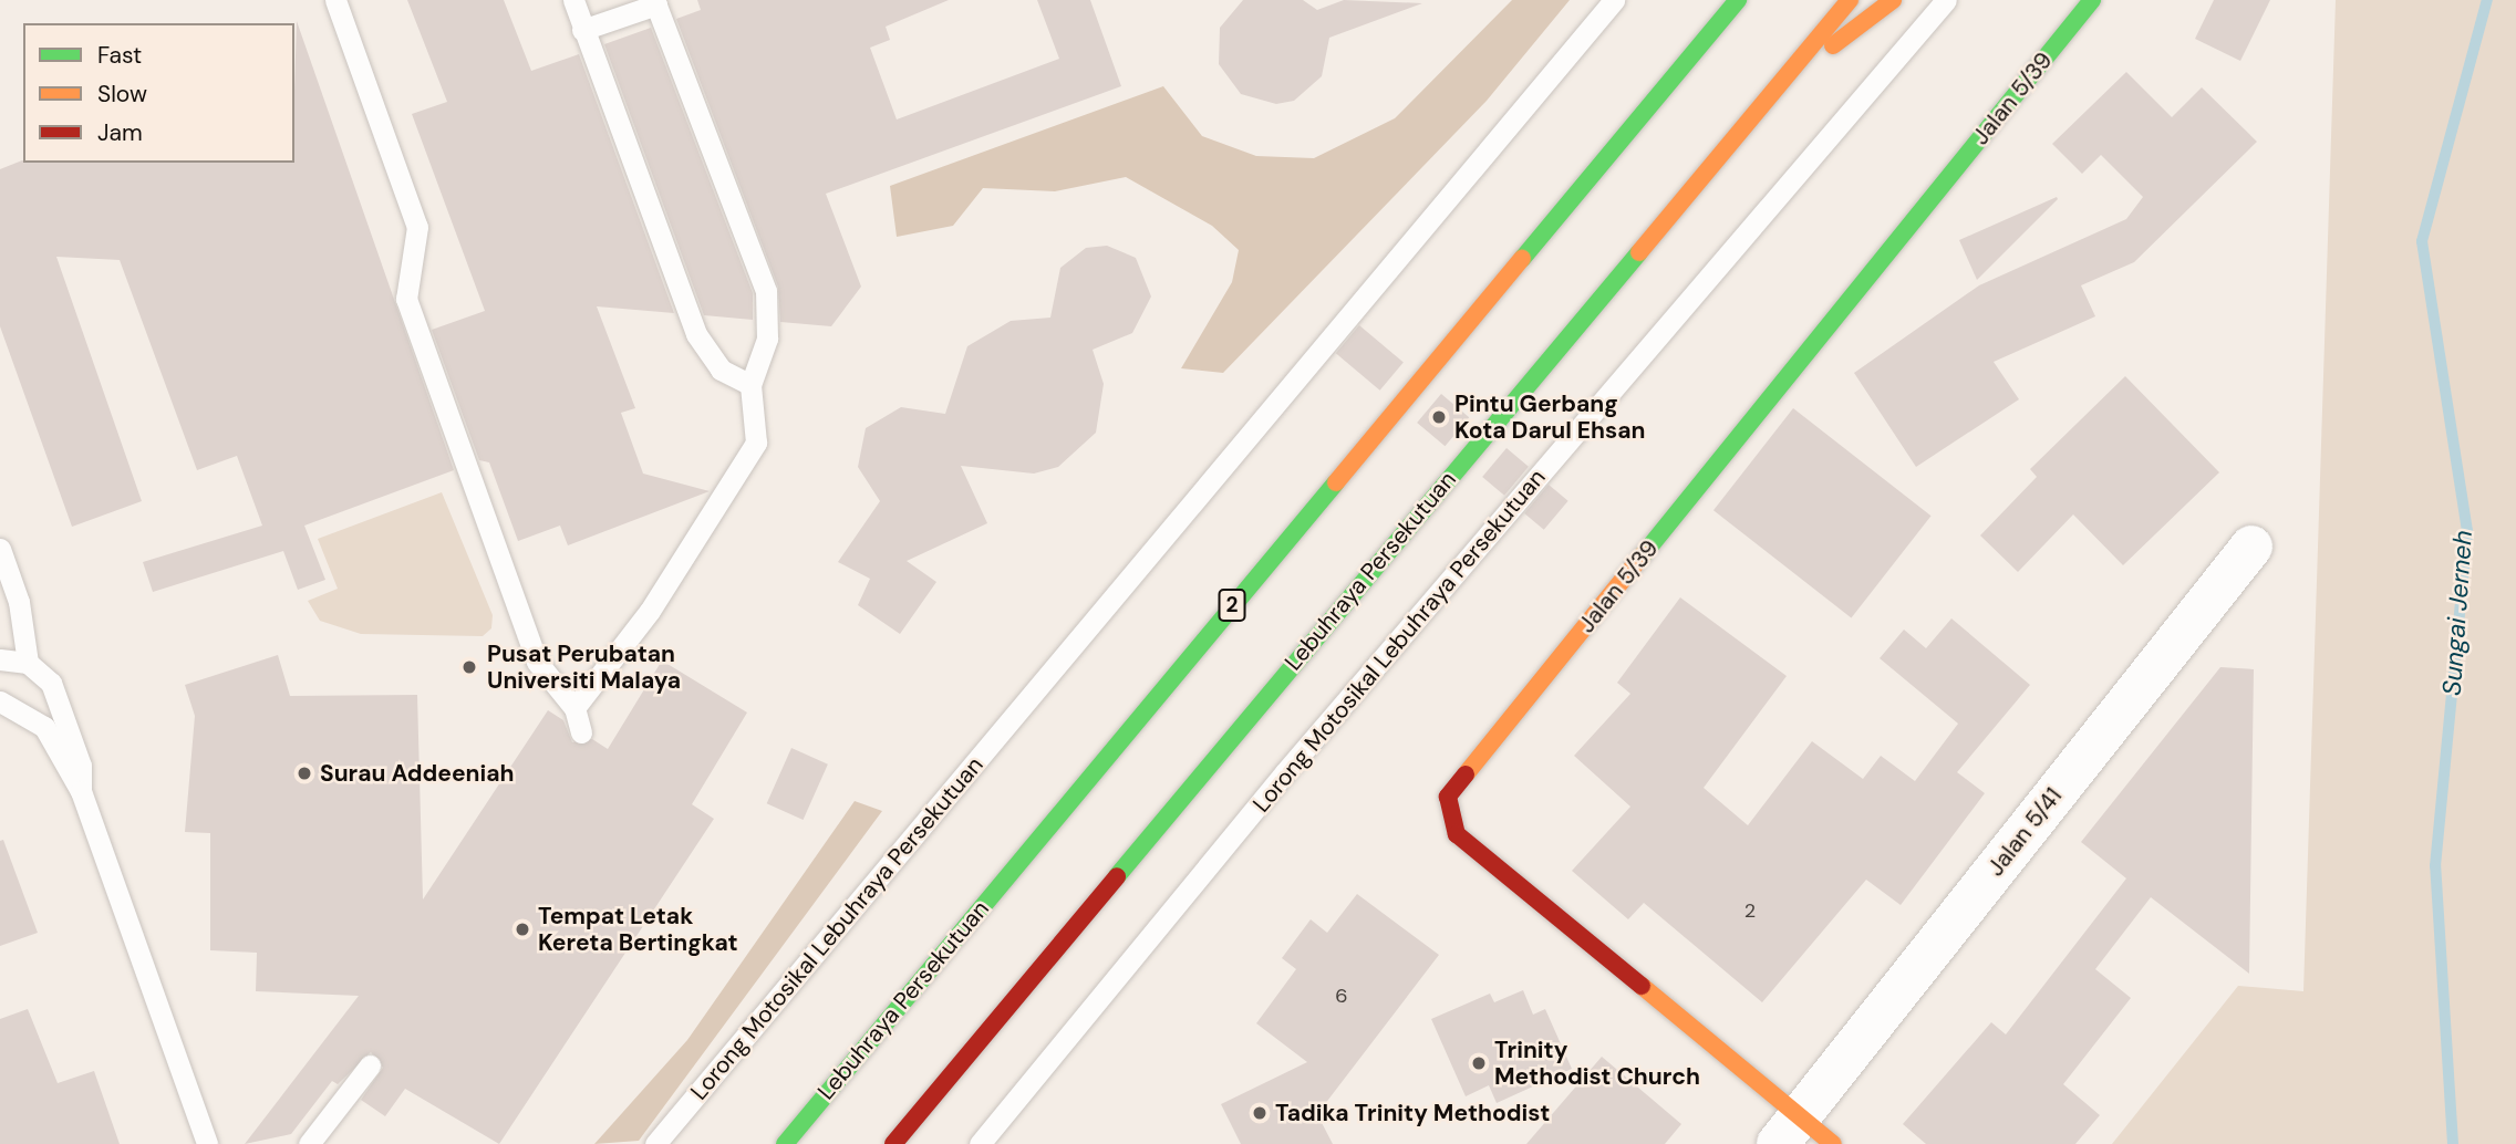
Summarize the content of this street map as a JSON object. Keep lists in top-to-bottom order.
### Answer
{
  "streets": {
    "main road": ["Jalan 5/39", "Lebuhraya Persekutuan", "2"],
    "street": ["Jalan 5/41"],
    "lane": ["Lorong Motosikal Lebuhraya Persekutuan"]
  },
  "crossings": [
    ["Jalan 5/39", "Jalan 5/41"]
  ],
  "water": ["Sungai Jerneh"],
  "places": [
    "Pintu Gerbang Kota Darul Ehsan",
    "Pusat Perubatan Universiti Malaya",
    "Surau Addeeniah",
    "Tempat Letak Kereta Bertingkat",
    "Trinity Methodist Church",
    "Tadika Trinity Methodist"
  ],
  "house_numbers": ["2", "6"],
  "legend": ["Fast", "Slow", "Jam"]
}
